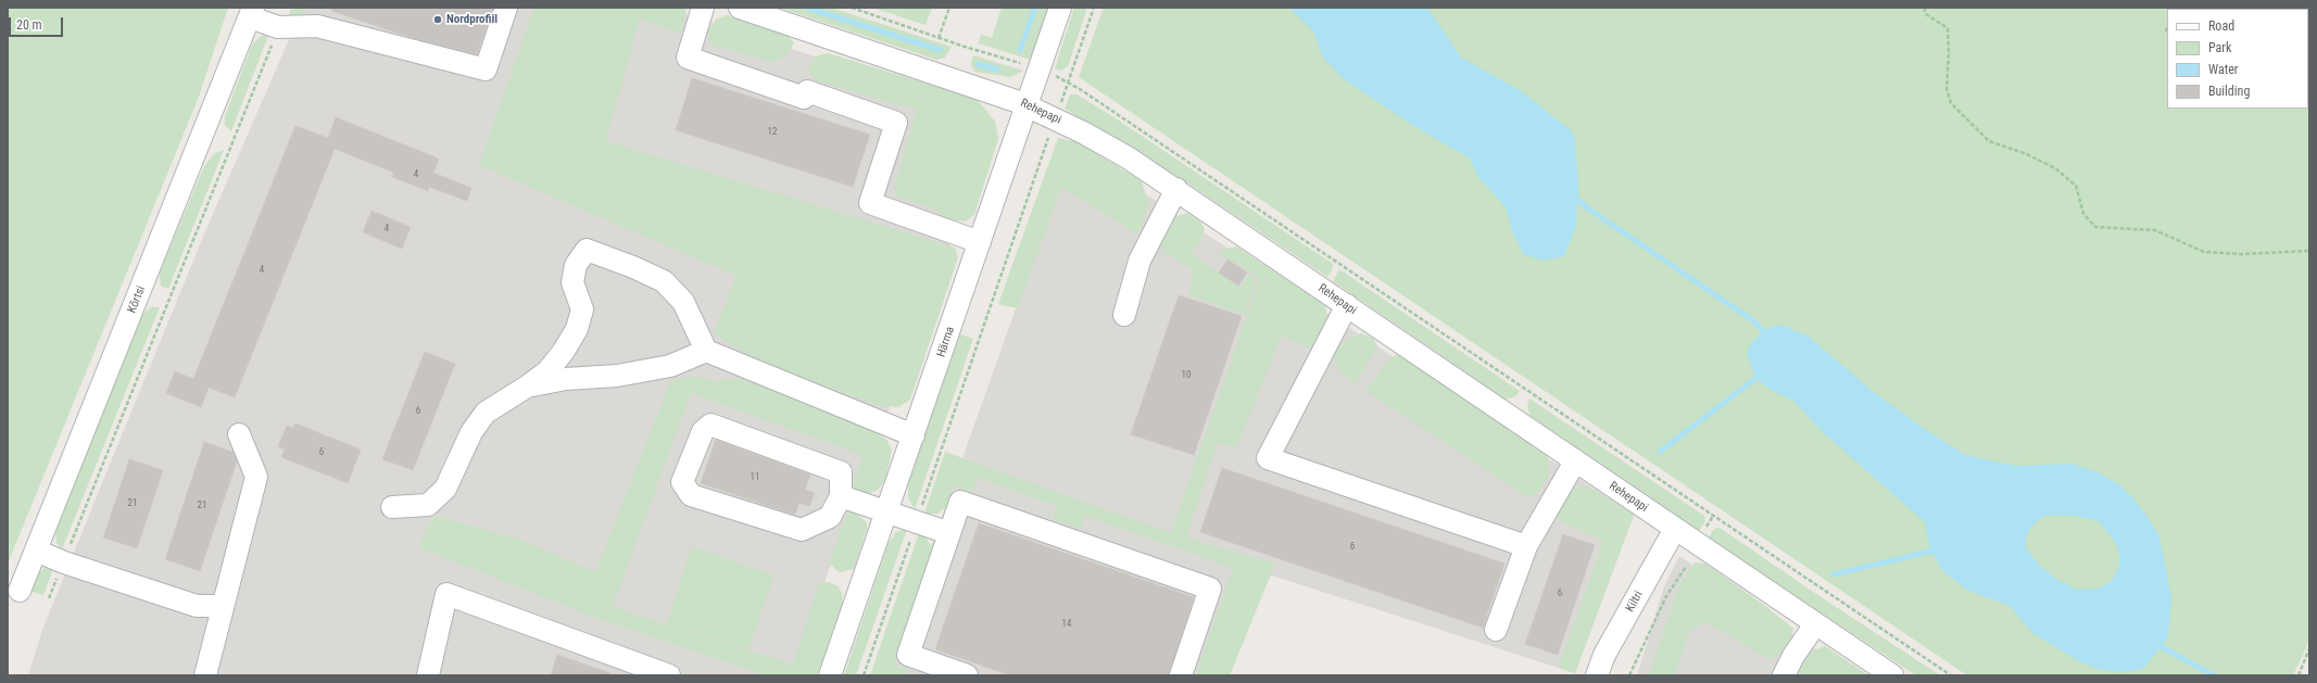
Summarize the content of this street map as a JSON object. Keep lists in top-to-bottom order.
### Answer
{
  "streets": {
    "street": [
      "Rehepapi",
      "Kõrtsi",
      "Härma",
      "Kiltri"
    ]
  },
  "crossings": [
    ["Rehepapi", "Härma"],
    ["Rehepapi", "Kiltri"]
  ],
  "places": ["Nordprofiil"],
  "house_numbers": [
    "12",
    "4",
    "4",
    "4",
    "10",
    "6",
    "6",
    "11",
    "21",
    "21",
    "6",
    "6",
    "14"
  ],
  "legend": [
    "Road",
    "Park",
    "Water",
    "Building"
  ],
  "scale_bar": "20 m"
}
